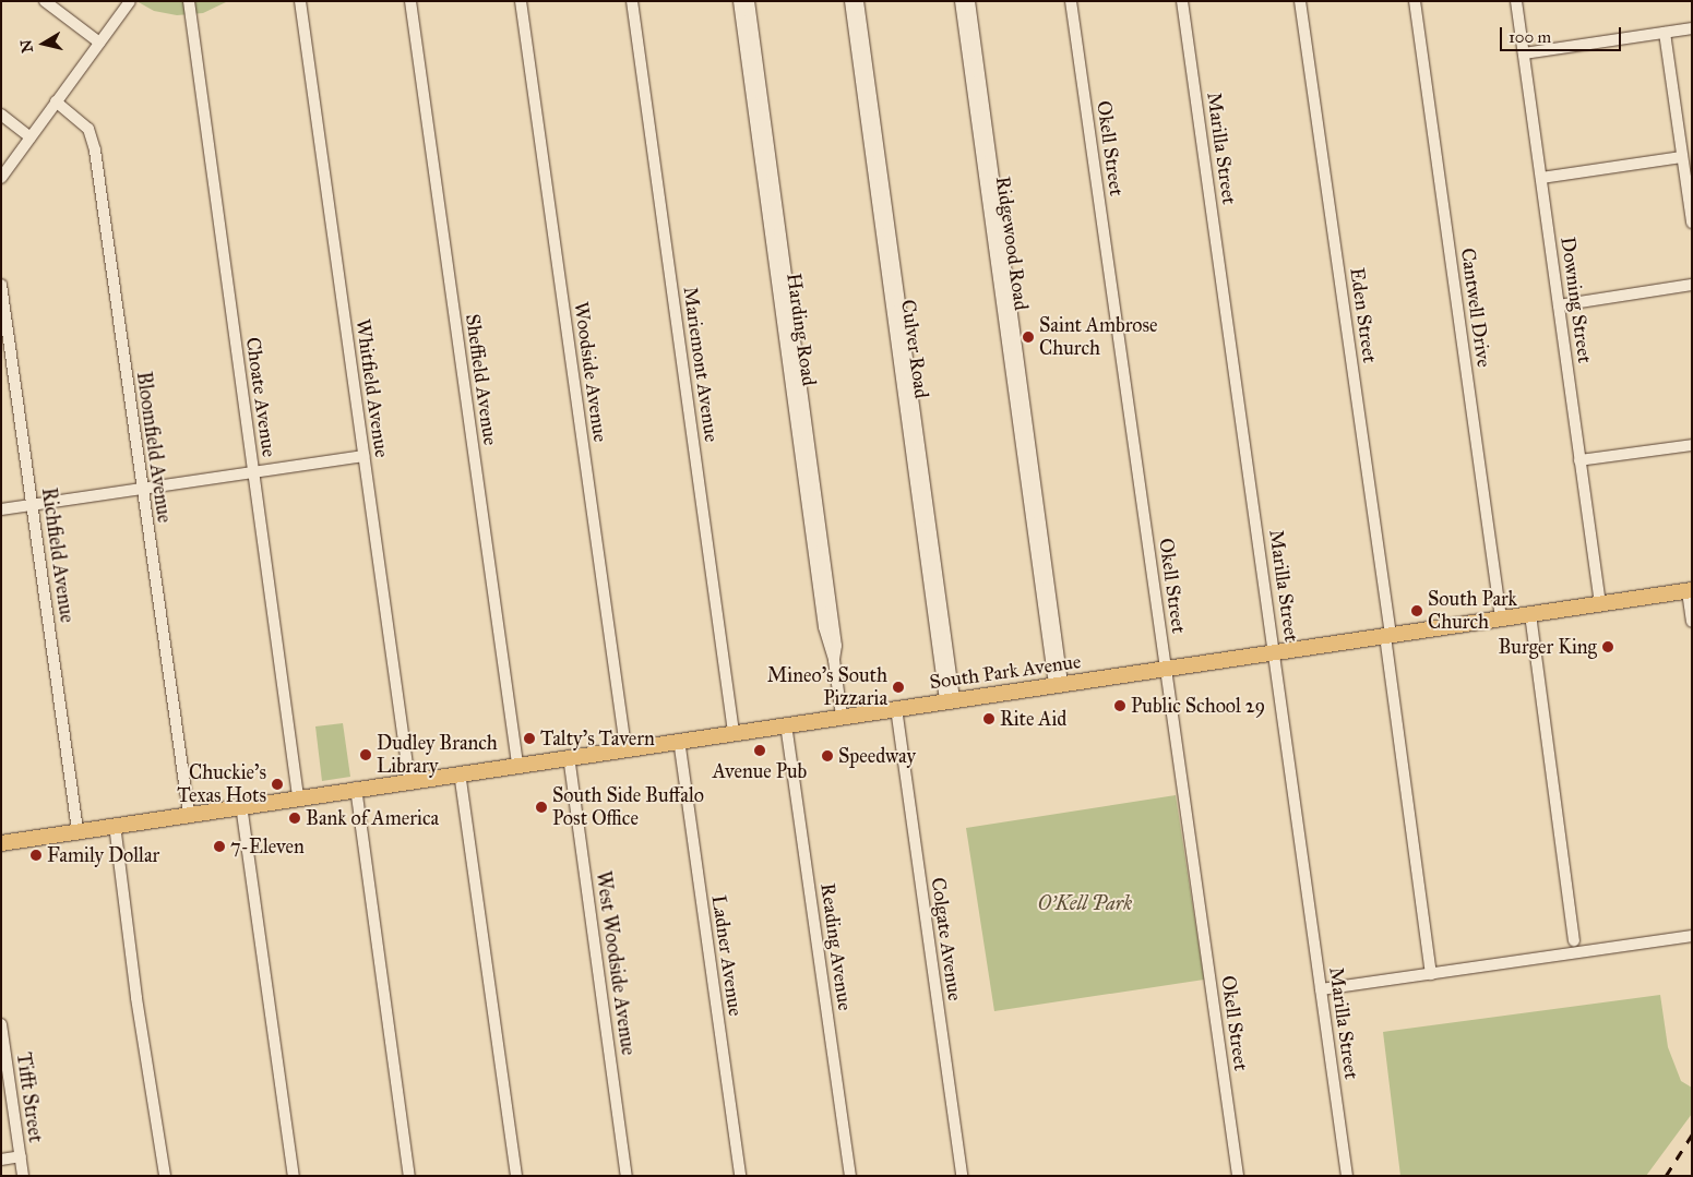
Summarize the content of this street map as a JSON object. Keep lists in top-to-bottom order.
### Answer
{
  "streets": {
    "main road": ["South Park Avenue"],
    "street": [
      "Okell Street",
      "Marilla Street",
      "Ridgewood Road",
      "Downing Street",
      "Cantwell Drive",
      "Eden Street",
      "Harding Road",
      "Culver Road",
      "Mariemont Avenue",
      "Woodside Avenue",
      "Sheffield Avenue",
      "Whitfield Avenue",
      "Choate Avenue",
      "Bloomfield Avenue",
      "Richfield Avenue",
      "Colgate Avenue",
      "Reading Avenue",
      "Ladner Avenue",
      "West Woodside Avenue",
      "Tifft Street"
    ]
  },
  "crossings": [
    ["Okell Street", "South Park Avenue"],
    ["Marilla Street", "South Park Avenue"],
    ["Ridgewood Road", "South Park Avenue"],
    ["Downing Street", "South Park Avenue"],
    ["Cantwell Drive", "South Park Avenue"],
    ["Eden Street", "South Park Avenue"],
    ["Harding Road", "South Park Avenue"],
    ["Culver Road", "South Park Avenue"],
    ["Mariemont Avenue", "South Park Avenue"],
    ["Woodside Avenue", "South Park Avenue"],
    ["Sheffield Avenue", "South Park Avenue"],
    ["Whitfield Avenue", "South Park Avenue"],
    ["Choate Avenue", "South Park Avenue"],
    ["Bloomfield Avenue", "South Park Avenue"],
    ["Richfield Avenue", "South Park Avenue"],
    ["South Park Avenue", "Colgate Avenue"],
    ["South Park Avenue", "Reading Avenue"],
    ["South Park Avenue", "Ladner Avenue"],
    ["South Park Avenue", "West Woodside Avenue"]
  ],
  "parks": ["O'Kell Park"],
  "places": [
    "Saint Ambrose Church",
    "South Park Church",
    "Burger King",
    "Mineo's South Pizzaria",
    "Public School 29",
    "Rite Aid",
    "Talty's Tavern",
    "Avenue Pub",
    "Dudley Branch Library",
    "Speedway",
    "Chuckie's Texas Hots",
    "South Side Buffalo Post Office",
    "Bank of America",
    "7-Eleven",
    "Family Dollar"
  ],
  "scale_bar": "100 m",
  "north": "left"
}
